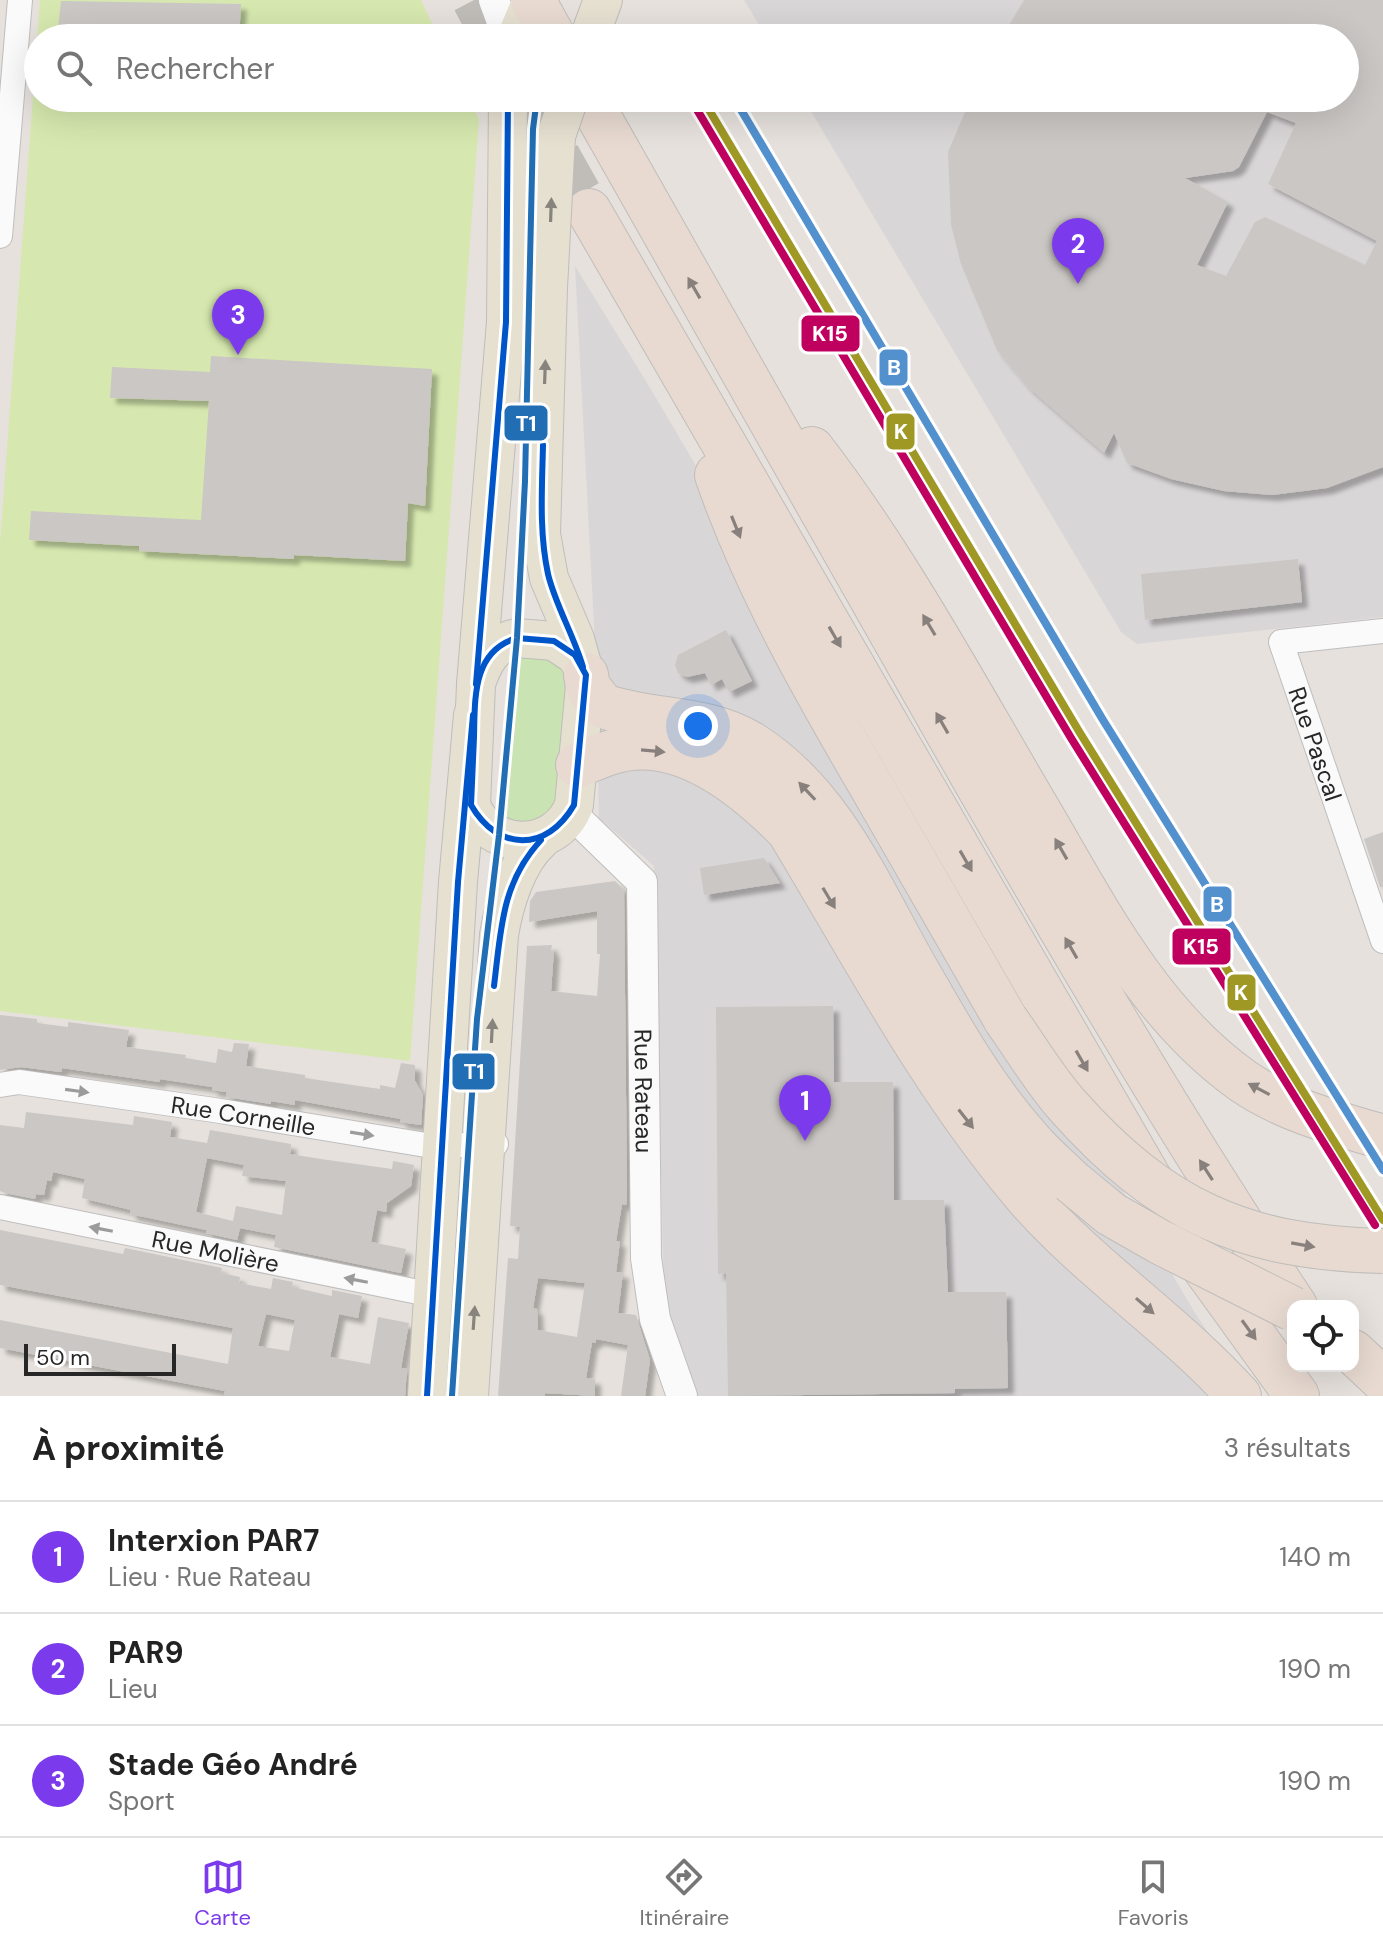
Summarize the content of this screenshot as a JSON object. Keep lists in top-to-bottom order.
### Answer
{
  "streets": {
    "street": [
      "Rue Pascal",
      "Rue Rateau",
      "Rue Corneille",
      "Rue Molière"
    ]
  },
  "one_way": ["Rue Corneille", "Rue Molière"],
  "lines": [
    "transit line T1",
    "transit line B",
    "transit line K",
    "transit line K15"
  ],
  "scale_bar": "50 m",
  "page": {
    "search": "Rechercher",
    "pins": ["2", "3", "1"],
    "scale": "50 m",
    "heading": ["À proximité", "3 résultats"],
    "list": [
      {
        "mark": "1",
        "name": "Interxion PAR7",
        "note": "Lieu · Rue Rateau",
        "value": "140 m"
      },
      {
        "mark": "2",
        "name": "PAR9",
        "note": "Lieu",
        "value": "190 m"
      },
      {
        "mark": "3",
        "name": "Stade Géo André",
        "note": "Sport",
        "value": "190 m"
      }
    ],
    "nav": ["Carte", "Itinéraire", "Favoris"]
  }
}
